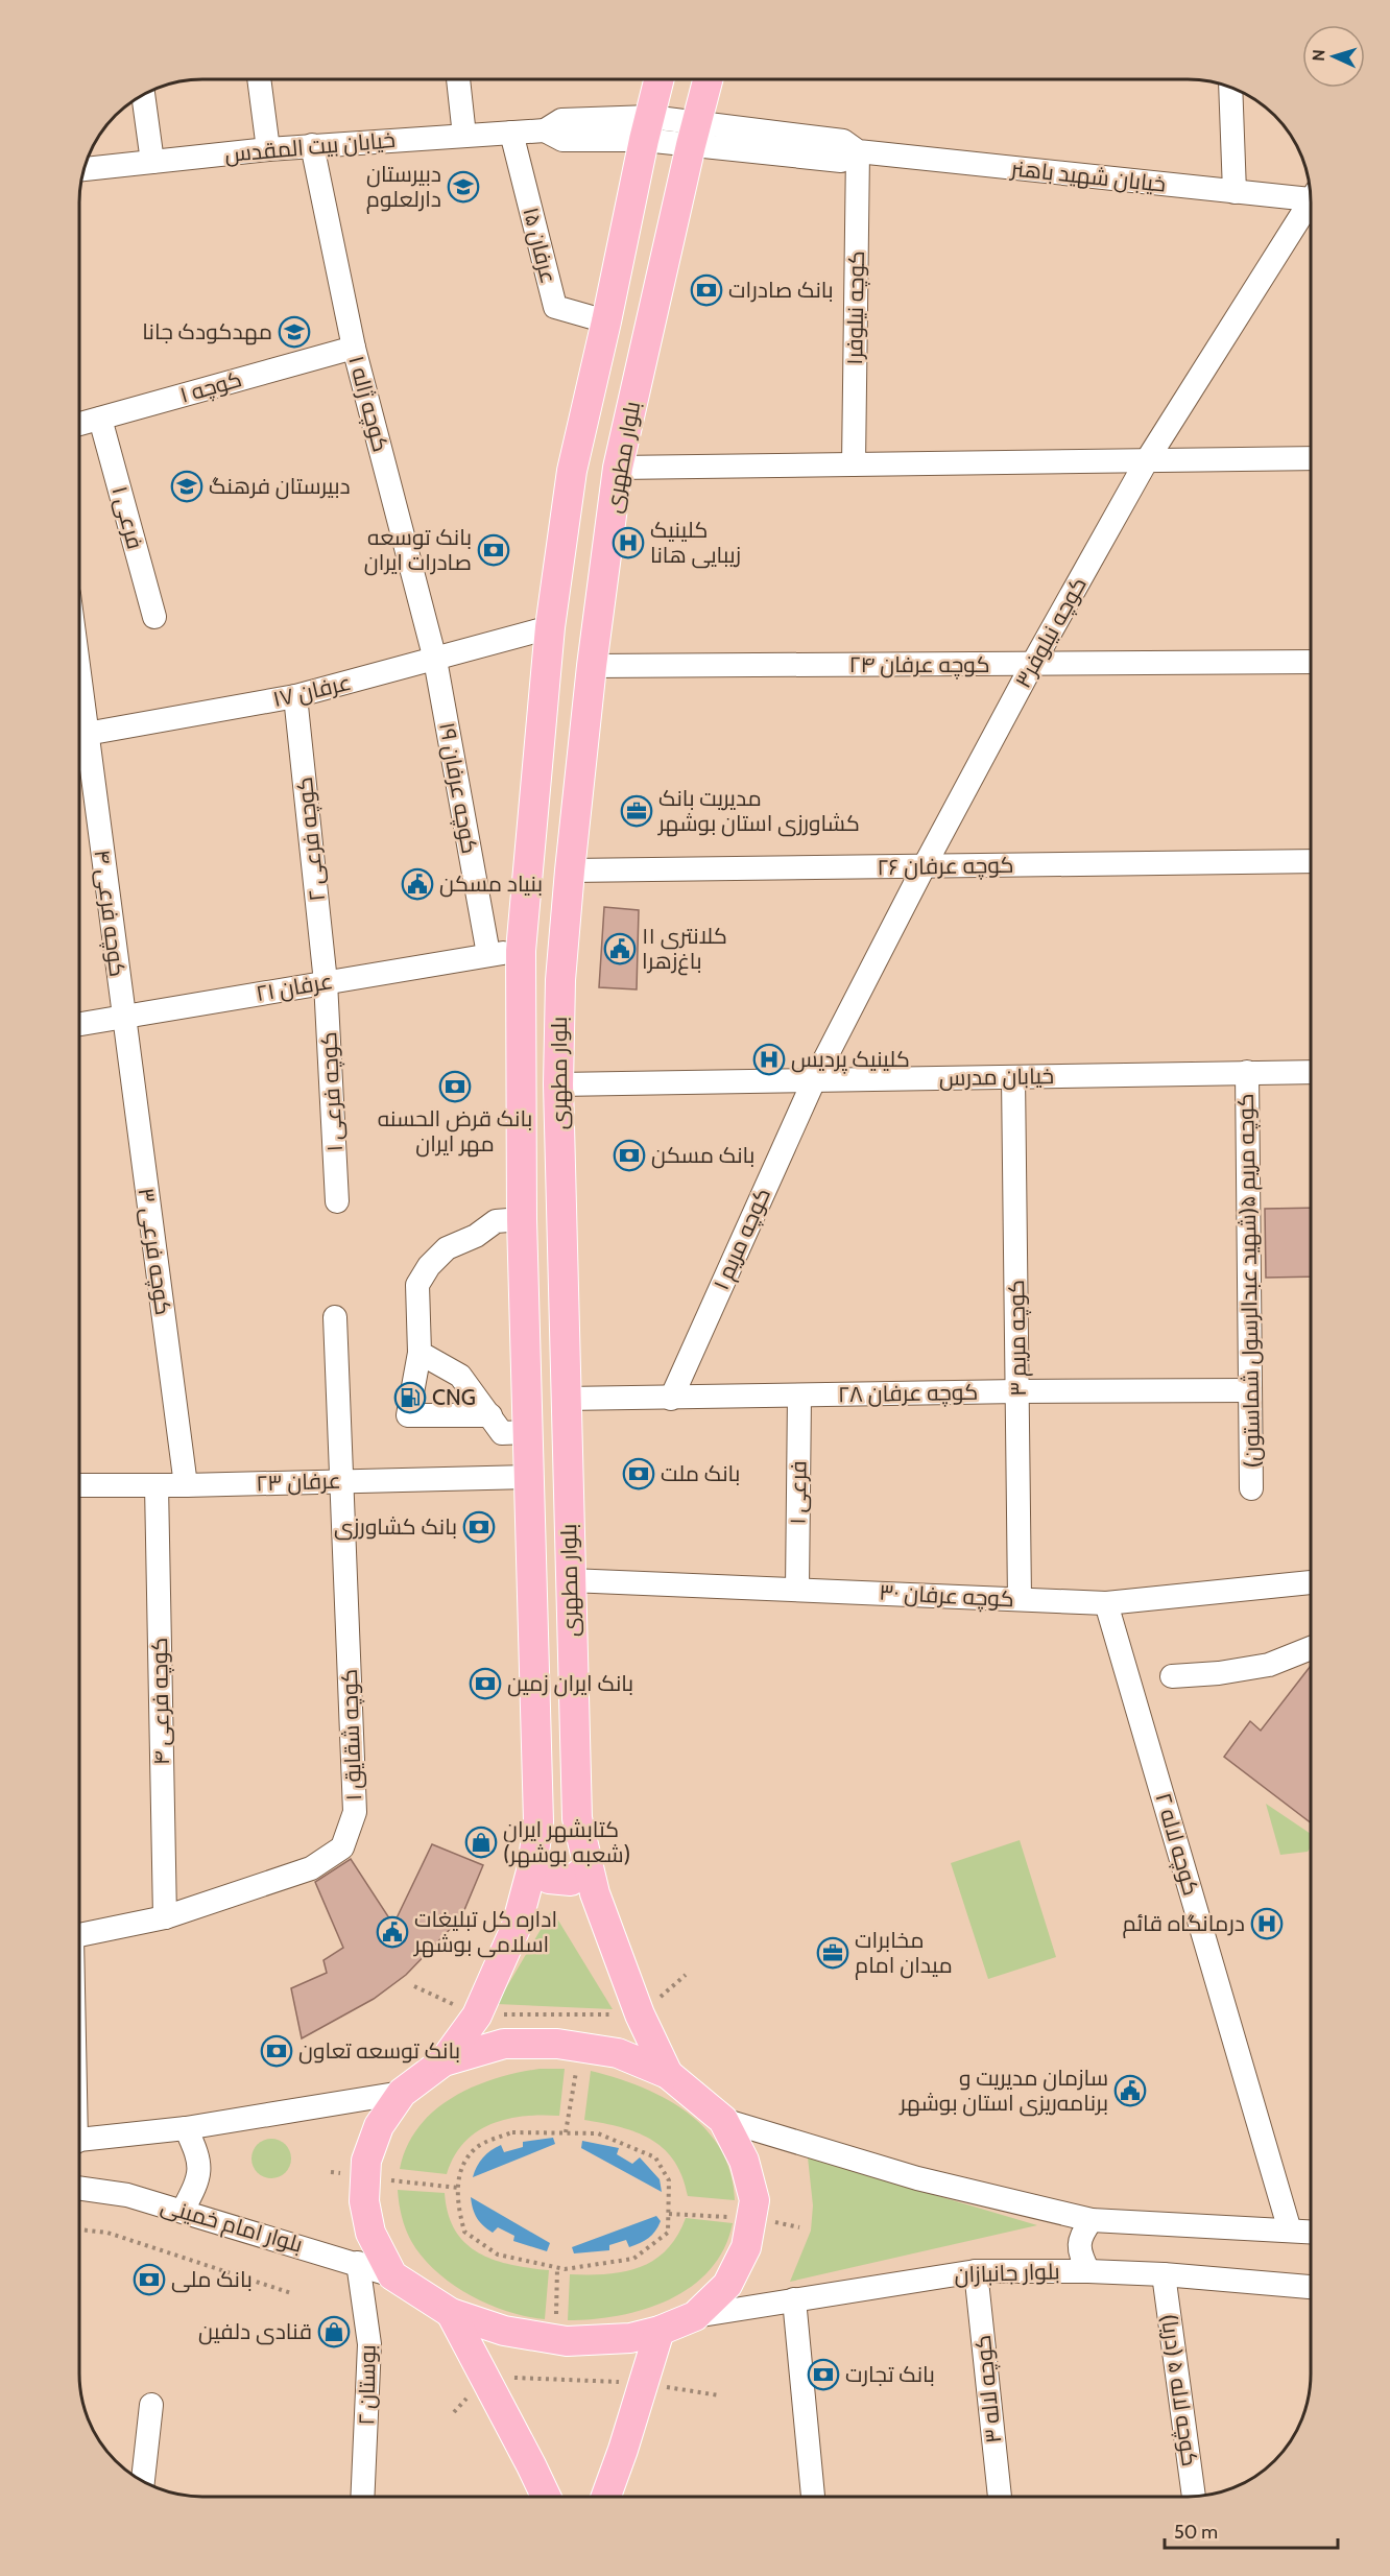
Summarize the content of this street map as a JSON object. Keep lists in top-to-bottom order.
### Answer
{
  "streets": {
    "main road": ["بلوار مطهری"],
    "street": [
      "خیابان بیت المقدس",
      "خیابان شهید باهنر",
      "عرفان ۱۵",
      "کوچه نیلوفر۱",
      "کوچه ۱",
      "کوچه ژاله ۱",
      "فرعی ۱",
      "کوچه نیلوفر۳",
      "کوچه عرفان ۲۴",
      "عرفان ۱۷",
      "کوچه عرفان ۱۹",
      "کوچه فرعی ۲",
      "کوچه عرفان ۲۶",
      "کوچه فرعی ۴",
      "عرفان ۲۱",
      "خیابان مدرس",
      "کوچه فرعی ۱",
      "کوچه مریم ۱",
      "کوچه فرعی ۳",
      "کوچه مریم ۵(شهید عبدالرسول شماستون)",
      "کوچه مریم ۳",
      "کوچه عرفان ۲۸",
      "عرفان ۲۳",
      "کوچه عرفان ۳۰",
      "کوچه شقایق ۱",
      "کوچه لاله ۲",
      "بلوار امام خمینی",
      "بلوار جانبازان",
      "بوستان ۲",
      "کوچه لاله ۳",
      "کوچه لاله ۵ (دریا)"
    ]
  },
  "crossings": [
    ["خیابان بیت المقدس", "خیابان شهید باهنر"],
    ["خیابان بیت المقدس", "عرفان ۱۵"],
    ["خیابان بیت المقدس", "کوچه ژاله ۱"],
    ["خیابان بیت المقدس", "بلوار مطهری"],
    ["خیابان شهید باهنر", "کوچه نیلوفر۱"],
    ["خیابان شهید باهنر", "بلوار مطهری"],
    ["عرفان ۱۵", "بلوار مطهری"],
    ["کوچه ۱", "کوچه ژاله ۱"],
    ["کوچه ۱", "فرعی ۱"],
    ["کوچه ژاله ۱", "عرفان ۱۷"],
    ["کوچه ژاله ۱", "کوچه عرفان ۱۹"],
    ["بلوار مطهری", "کوچه عرفان ۲۴"],
    ["بلوار مطهری", "عرفان ۱۷"],
    ["بلوار مطهری", "کوچه عرفان ۲۶"],
    ["بلوار مطهری", "عرفان ۲۱"],
    ["بلوار مطهری", "خیابان مدرس"],
    ["بلوار مطهری", "کوچه عرفان ۲۸"],
    ["بلوار مطهری", "عرفان ۲۳"],
    ["بلوار مطهری", "کوچه عرفان ۳۰"],
    ["فرعی ۱", "کوچه عرفان ۲۸"],
    ["فرعی ۱", "کوچه عرفان ۳۰"],
    ["کوچه نیلوفر۳", "کوچه عرفان ۲۴"],
    ["کوچه نیلوفر۳", "کوچه عرفان ۲۶"],
    ["کوچه نیلوفر۳", "خیابان مدرس"],
    ["کوچه نیلوفر۳", "کوچه مریم ۱"],
    ["عرفان ۱۷", "کوچه عرفان ۱۹"],
    ["عرفان ۱۷", "کوچه فرعی ۲"],
    ["کوچه عرفان ۱۹", "عرفان ۲۱"],
    ["کوچه فرعی ۲", "عرفان ۲۱"],
    ["کوچه فرعی ۲", "کوچه فرعی ۱"],
    ["کوچه فرعی ۴", "عرفان ۲۱"],
    ["کوچه فرعی ۴", "کوچه فرعی ۳"],
    ["کوچه فرعی ۴", "عرفان ۲۳"],
    ["کوچه فرعی ۴", "کوچه شقایق ۱"],
    ["عرفان ۲۱", "کوچه فرعی ۱"],
    ["عرفان ۲۱", "کوچه فرعی ۳"],
    ["خیابان مدرس", "کوچه مریم ۱"],
    ["خیابان مدرس", "کوچه مریم ۵(شهید عبدالرسول شماستون)"],
    ["خیابان مدرس", "کوچه مریم ۳"],
    ["کوچه مریم ۱", "کوچه عرفان ۲۸"],
    ["کوچه فرعی ۳", "عرفان ۲۳"],
    ["کوچه مریم ۵(شهید عبدالرسول شماستون)", "کوچه عرفان ۲۸"],
    ["کوچه مریم ۳", "کوچه عرفان ۲۸"],
    ["کوچه مریم ۳", "کوچه عرفان ۳۰"],
    ["عرفان ۲۳", "کوچه شقایق ۱"],
    ["کوچه عرفان ۳۰", "کوچه لاله ۲"],
    ["بلوار امام خمینی", "بوستان ۲"],
    ["بلوار جانبازان", "کوچه لاله ۳"],
    ["بلوار جانبازان", "کوچه لاله ۵ (دریا)"]
  ],
  "places": {
    "school or university": ["دبیرستان دارلعلوم", "مهدکودک جانا", "دبیرستان فرهنگ"],
    "bank": [
      "بانک صادرات",
      "بانک توسعه صادرات ایران",
      "بانک قرض الحسنه مهر ایران",
      "بانک مسکن",
      "بانک ملت",
      "بانک کشاورزی",
      "بانک ایران زمین",
      "بانک توسعه تعاون",
      "بانک ملی",
      "بانک تجارت"
    ],
    "hospital": ["کلینیک زیبایی هانا", "کلینیک پردیس", "درمانگاه قائم"],
    "office": ["مدیریت بانک کشاورزی استان بوشهر", "مخابرات میدان امام"],
    "public building": [
      "بنیاد مسکن",
      "کلانتری ۱۱ باغ‌زهرا",
      "اداره کل تبلیغات اسلامی بوشهر",
      "سازمان مدیریت و برنامه‌ریزی استان بوشهر"
    ],
    "fuel station": ["CNG"],
    "shop": ["کتابشهر ایران (شعبه بوشهر)", "قنادی دلفین"]
  },
  "scale_bar": "50 m",
  "north": "left"
}
